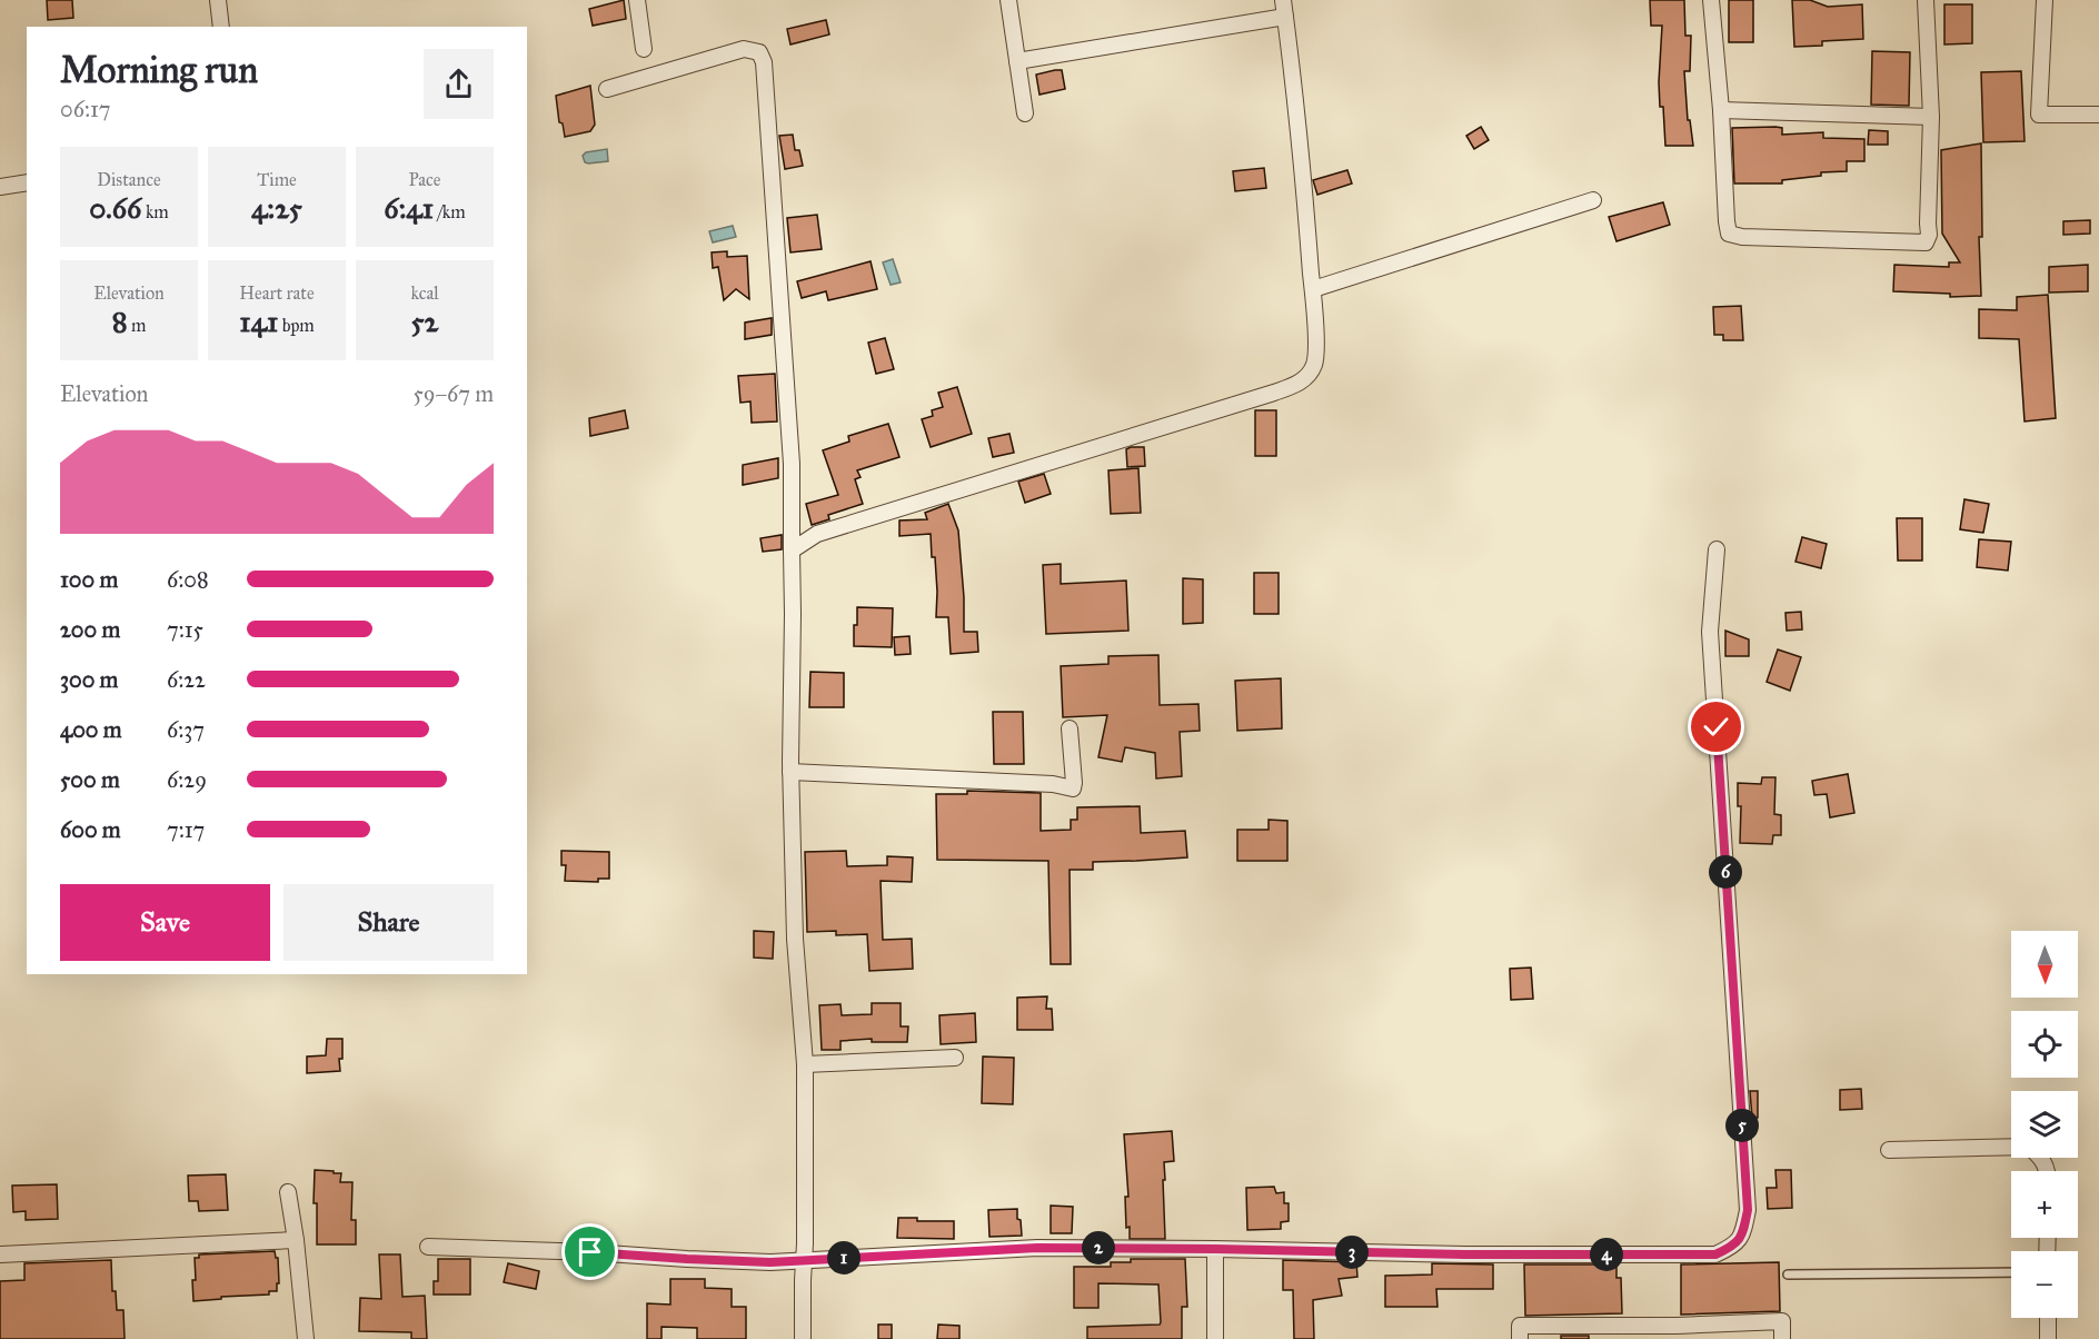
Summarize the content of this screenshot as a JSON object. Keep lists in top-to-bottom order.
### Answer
{
  "north": "bottom",
  "page": {
    "heading": ["Morning run", "06:17"],
    "stats": [
      ["Distance", "0.66 km"],
      ["Time", "4:25"],
      ["Pace", "6:41 /km"],
      ["Elevation", "8 m"],
      ["Heart rate", "141 bpm"],
      ["kcal", "52"]
    ],
    "chart": ["Elevation", "59–67 m"],
    "list": [
      {
        "name": "100 m",
        "note": "6:08"
      },
      {
        "name": "200 m",
        "note": "7:15"
      },
      {
        "name": "300 m",
        "note": "6:22"
      },
      {
        "name": "400 m",
        "note": "6:37"
      },
      {
        "name": "500 m",
        "note": "6:29"
      },
      {
        "name": "600 m",
        "note": "7:17"
      }
    ],
    "pins": [
      "6",
      "5",
      "2",
      "3",
      "4",
      "1"
    ],
    "buttons": ["Save", "Share"],
    "map_buttons": ["+", "−"]
  }
}
